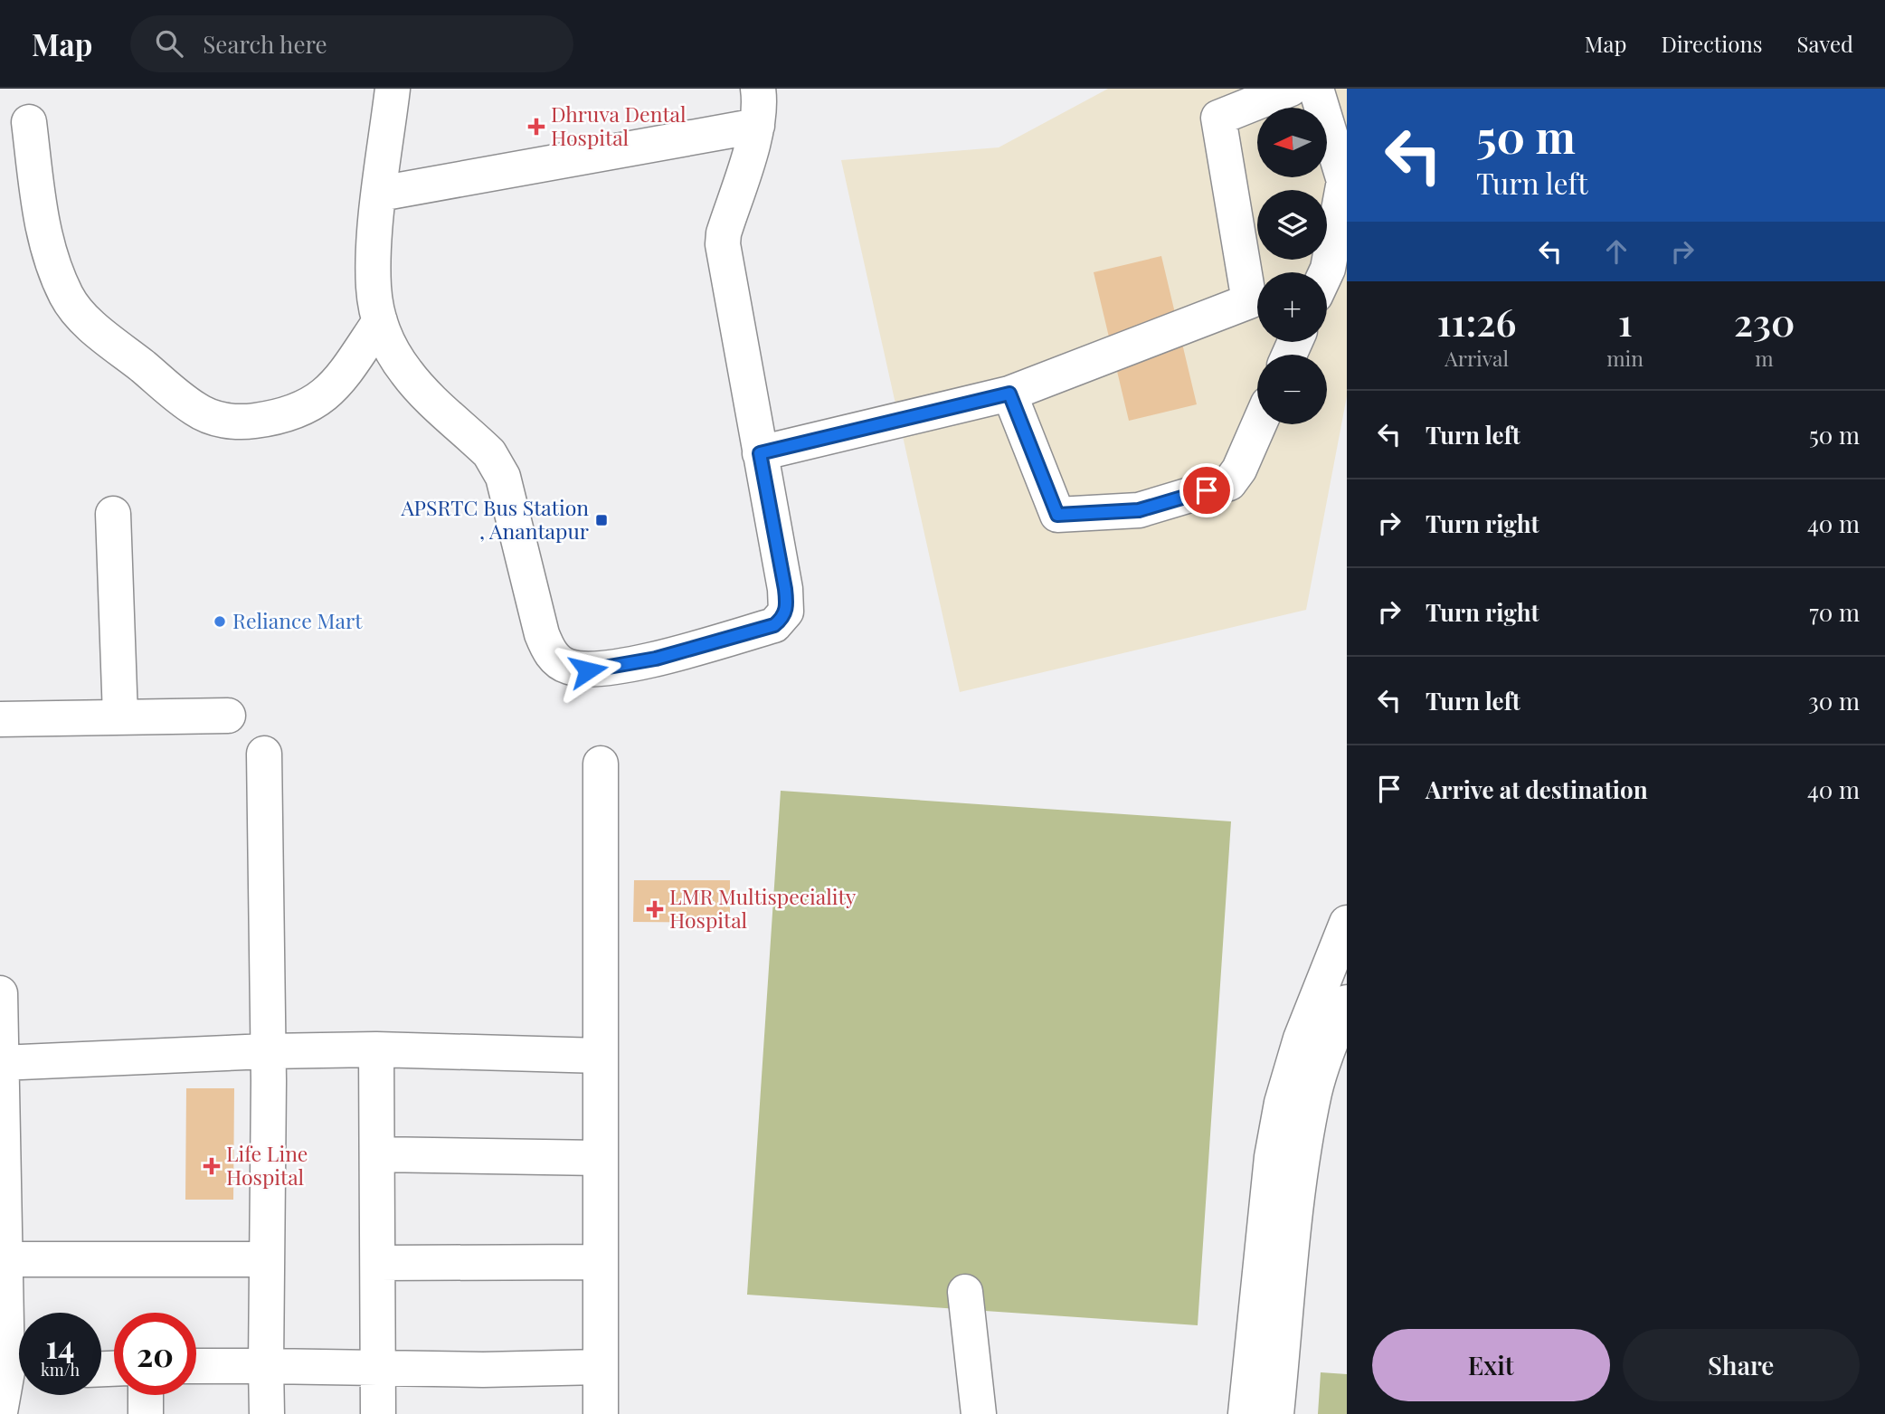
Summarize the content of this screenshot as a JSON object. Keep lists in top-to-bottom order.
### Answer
{
  "places": {
    "health": ["Dhruva Dental Hospital", "LMR Multispeciality Hospital", "Life Line Hospital"],
    "transit": ["APSRTC Bus Station , Anantapur"],
    "other": ["Reliance Mart"]
  },
  "north": "left",
  "page": {
    "header": "Map",
    "search": "Search here",
    "nav": ["Map", "Directions", "Saved"],
    "turn": ["50 m", "Turn left"],
    "map_buttons": ["+", "−"],
    "eta": [
      "11:26",
      "Arrival",
      "1",
      "min",
      "230",
      "m"
    ],
    "list": [
      {
        "name": "Turn left",
        "value": "50 m"
      },
      {
        "name": "Turn right",
        "value": "40 m"
      },
      {
        "name": "Turn right",
        "value": "70 m"
      },
      {
        "name": "Turn left",
        "value": "30 m"
      },
      {
        "name": "Arrive at destination",
        "value": "40 m"
      }
    ],
    "speed": "14 km/h",
    "limit": "20",
    "buttons": ["Exit", "Share"]
  }
}
